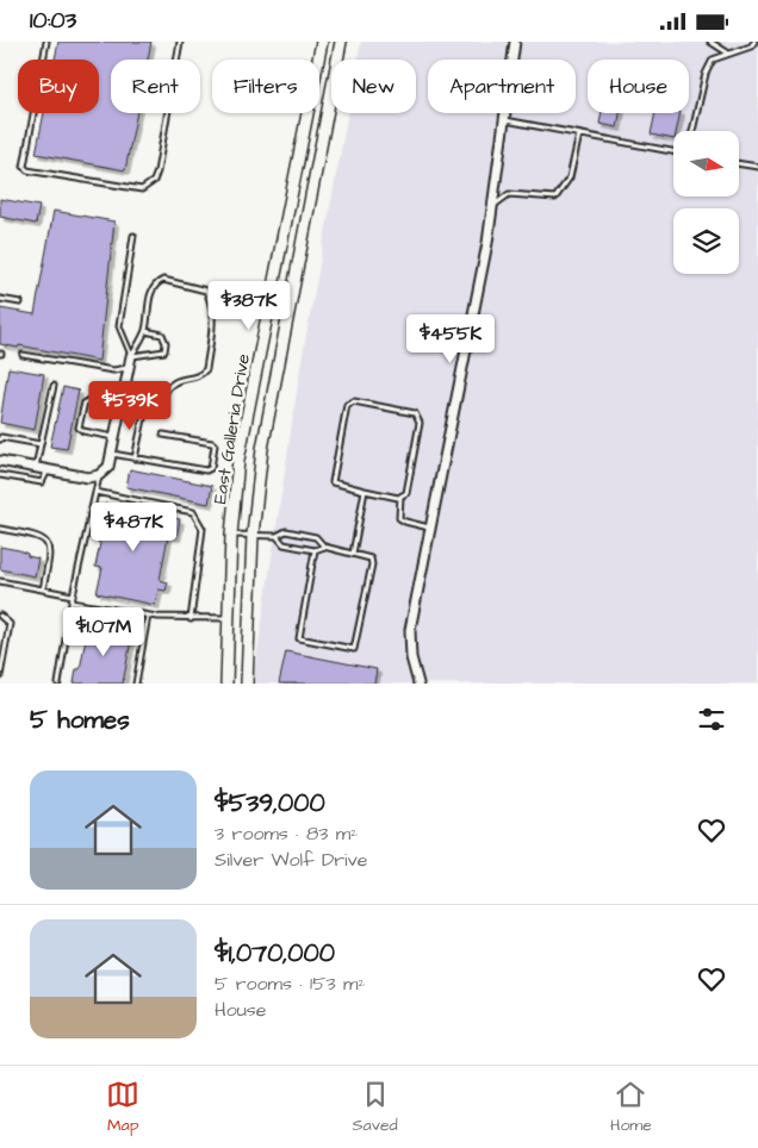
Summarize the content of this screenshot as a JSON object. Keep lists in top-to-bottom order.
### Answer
{
  "streets": {
    "main road": ["East Galleria Drive"]
  },
  "north": "right",
  "page": {
    "status": "10:03",
    "chip": [
      "Buy",
      "Rent",
      "Filters",
      "New",
      "Apartment",
      "House"
    ],
    "price": [
      "$387K",
      "$455K",
      "$539K",
      "$487K",
      "$1.07M"
    ],
    "heading": "5 homes",
    "list": [
      {
        "name": "$539,000",
        "note": "3 rooms · 83 m² · Silver Wolf Drive"
      },
      {
        "name": "$1,070,000",
        "note": "5 rooms · 153 m² · House"
      }
    ],
    "tabs": ["Map", "Saved", "Home"]
  }
}
